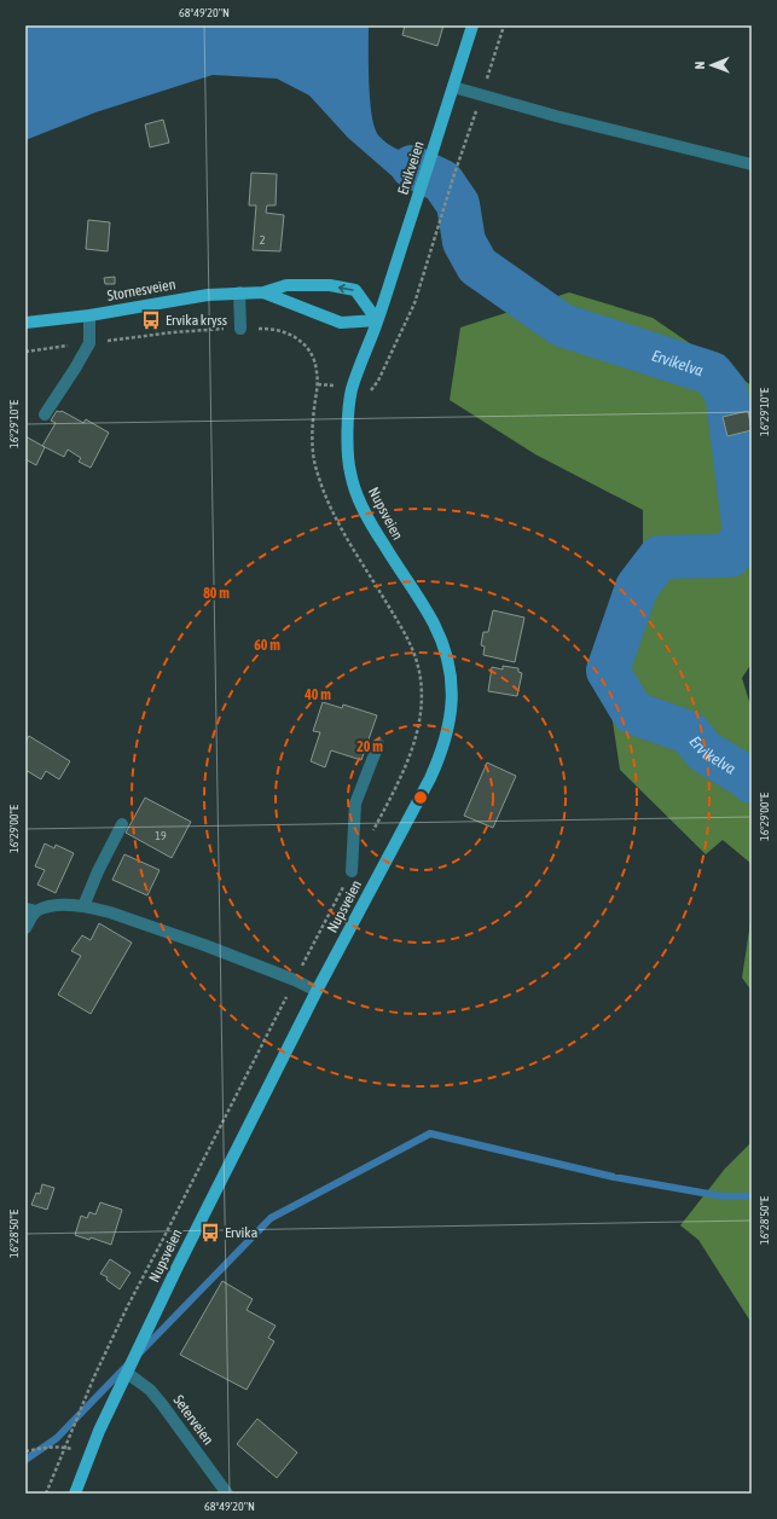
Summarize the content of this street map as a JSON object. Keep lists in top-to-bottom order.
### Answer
{
  "streets": {
    "main road": ["Ervikveien", "Stornesveien", "Nupsveien"],
    "street": ["Seterveien"]
  },
  "crossings": [
    ["Ervikveien", "Stornesveien"],
    ["Ervikveien", "Nupsveien"],
    ["Stornesveien", "Nupsveien"],
    ["Nupsveien", "Seterveien"]
  ],
  "water": ["Ervikelva"],
  "places": {
    "bus stop": ["Ervika kryss", "Ervika"]
  },
  "house_numbers": ["2", "19"],
  "north": "left",
  "coordinates": [
    "68°49'20\"N",
    "16°29'10\"E",
    "16°29'00\"E",
    "16°28'50\"E"
  ],
  "rings": [
    "80 m",
    "60 m",
    "40 m",
    "20 m"
  ]
}
